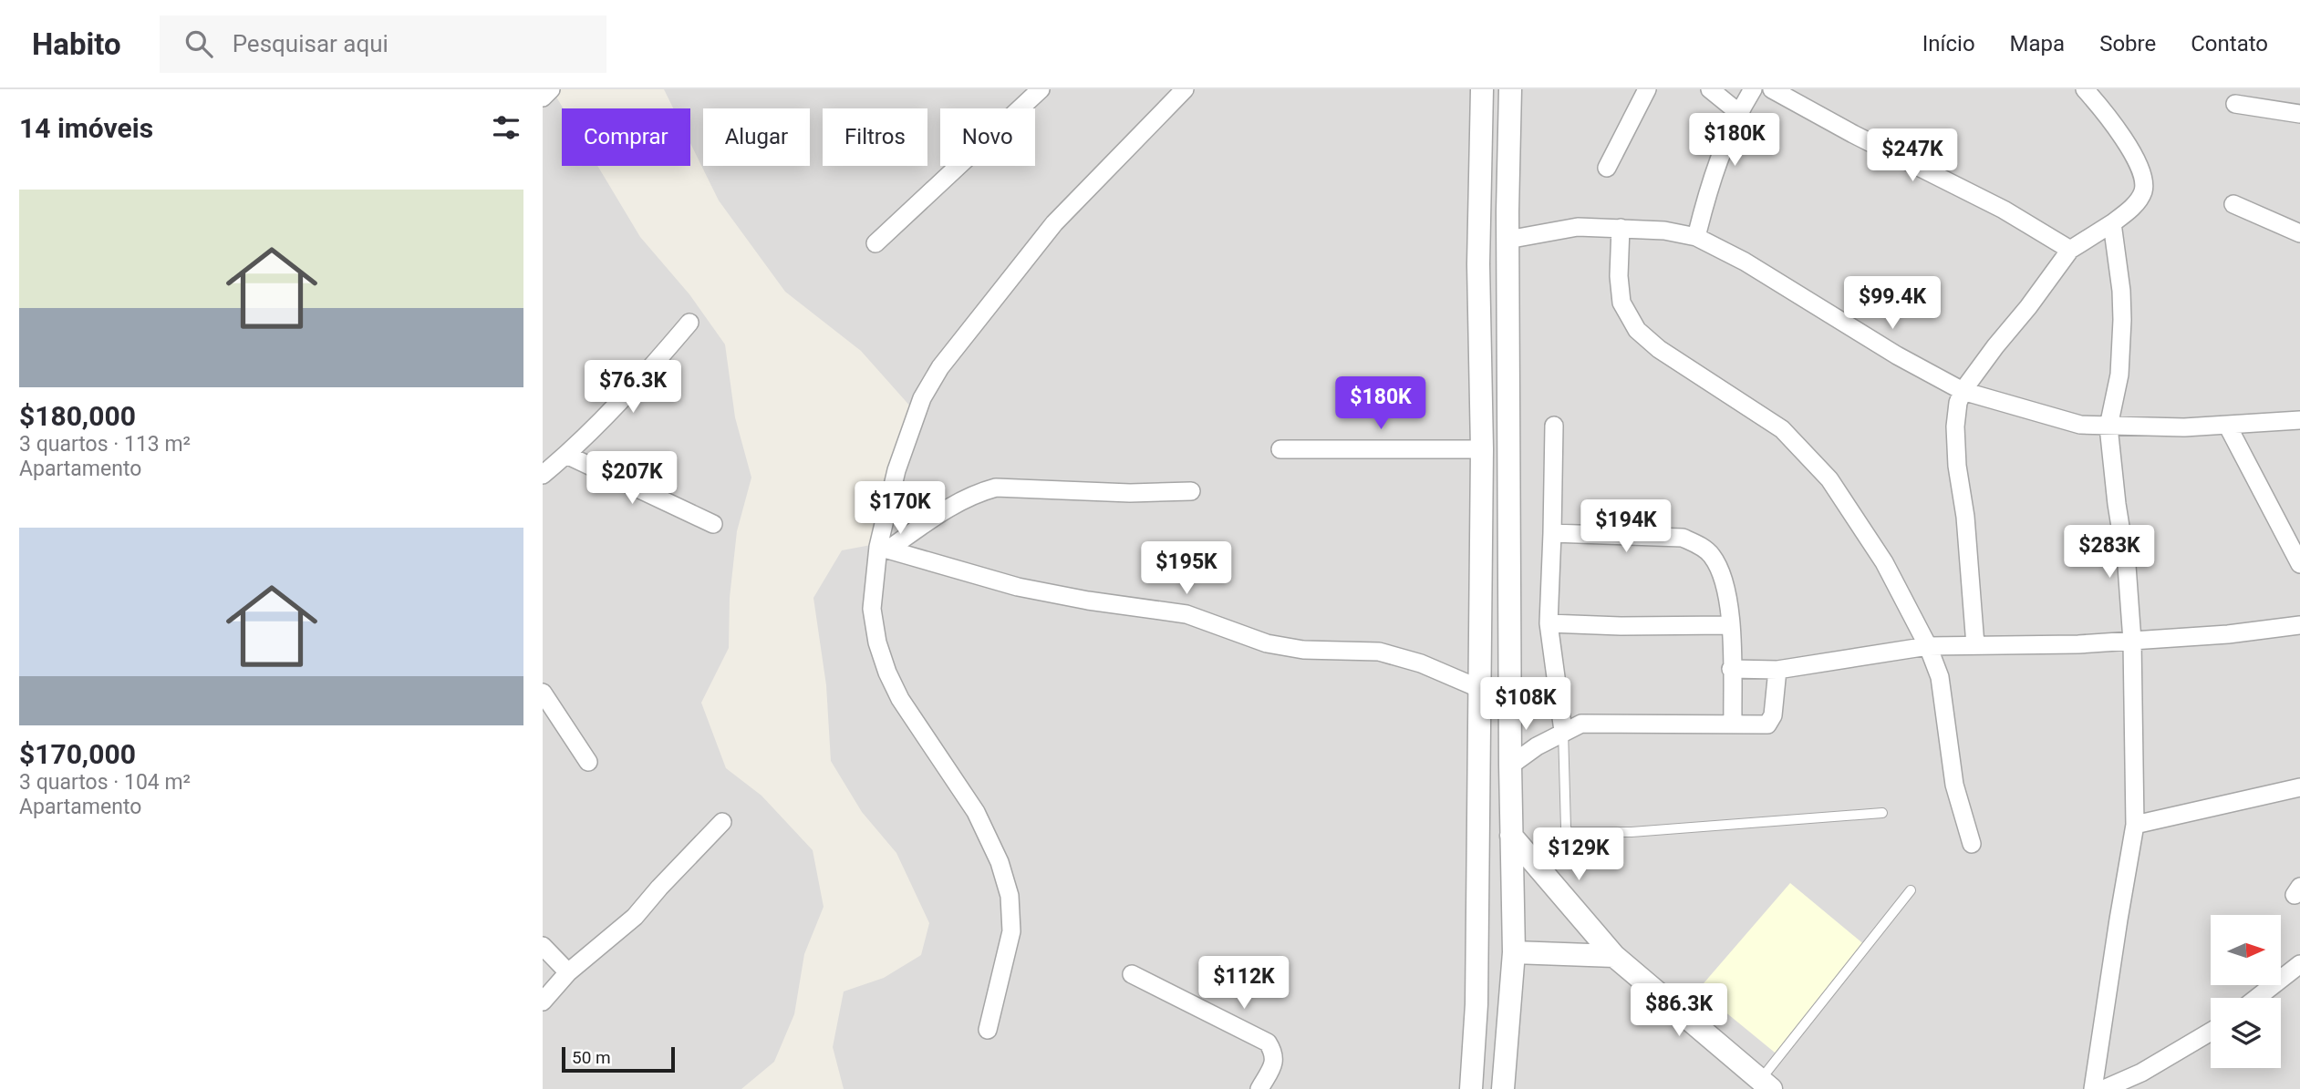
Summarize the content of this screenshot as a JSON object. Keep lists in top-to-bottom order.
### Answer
{
  "scale_bar": "50 m",
  "north": "right",
  "page": {
    "header": "Habito",
    "search": "Pesquisar aqui",
    "nav": [
      "Início",
      "Mapa",
      "Sobre",
      "Contato"
    ],
    "heading": "14 imóveis",
    "chip": [
      "Comprar",
      "Alugar",
      "Filtros",
      "Novo"
    ],
    "price": [
      "$180K",
      "$247K",
      "$99.4K",
      "$76.3K",
      "$180K",
      "$207K",
      "$170K",
      "$194K",
      "$283K",
      "$195K",
      "$108K",
      "$129K",
      "$112K",
      "$86.3K"
    ],
    "list": [
      {
        "name": "$180,000",
        "note": "3 quartos · 113 m² · Apartamento"
      },
      {
        "name": "$170,000",
        "note": "3 quartos · 104 m² · Apartamento"
      }
    ],
    "scale": "50 m"
  }
}
